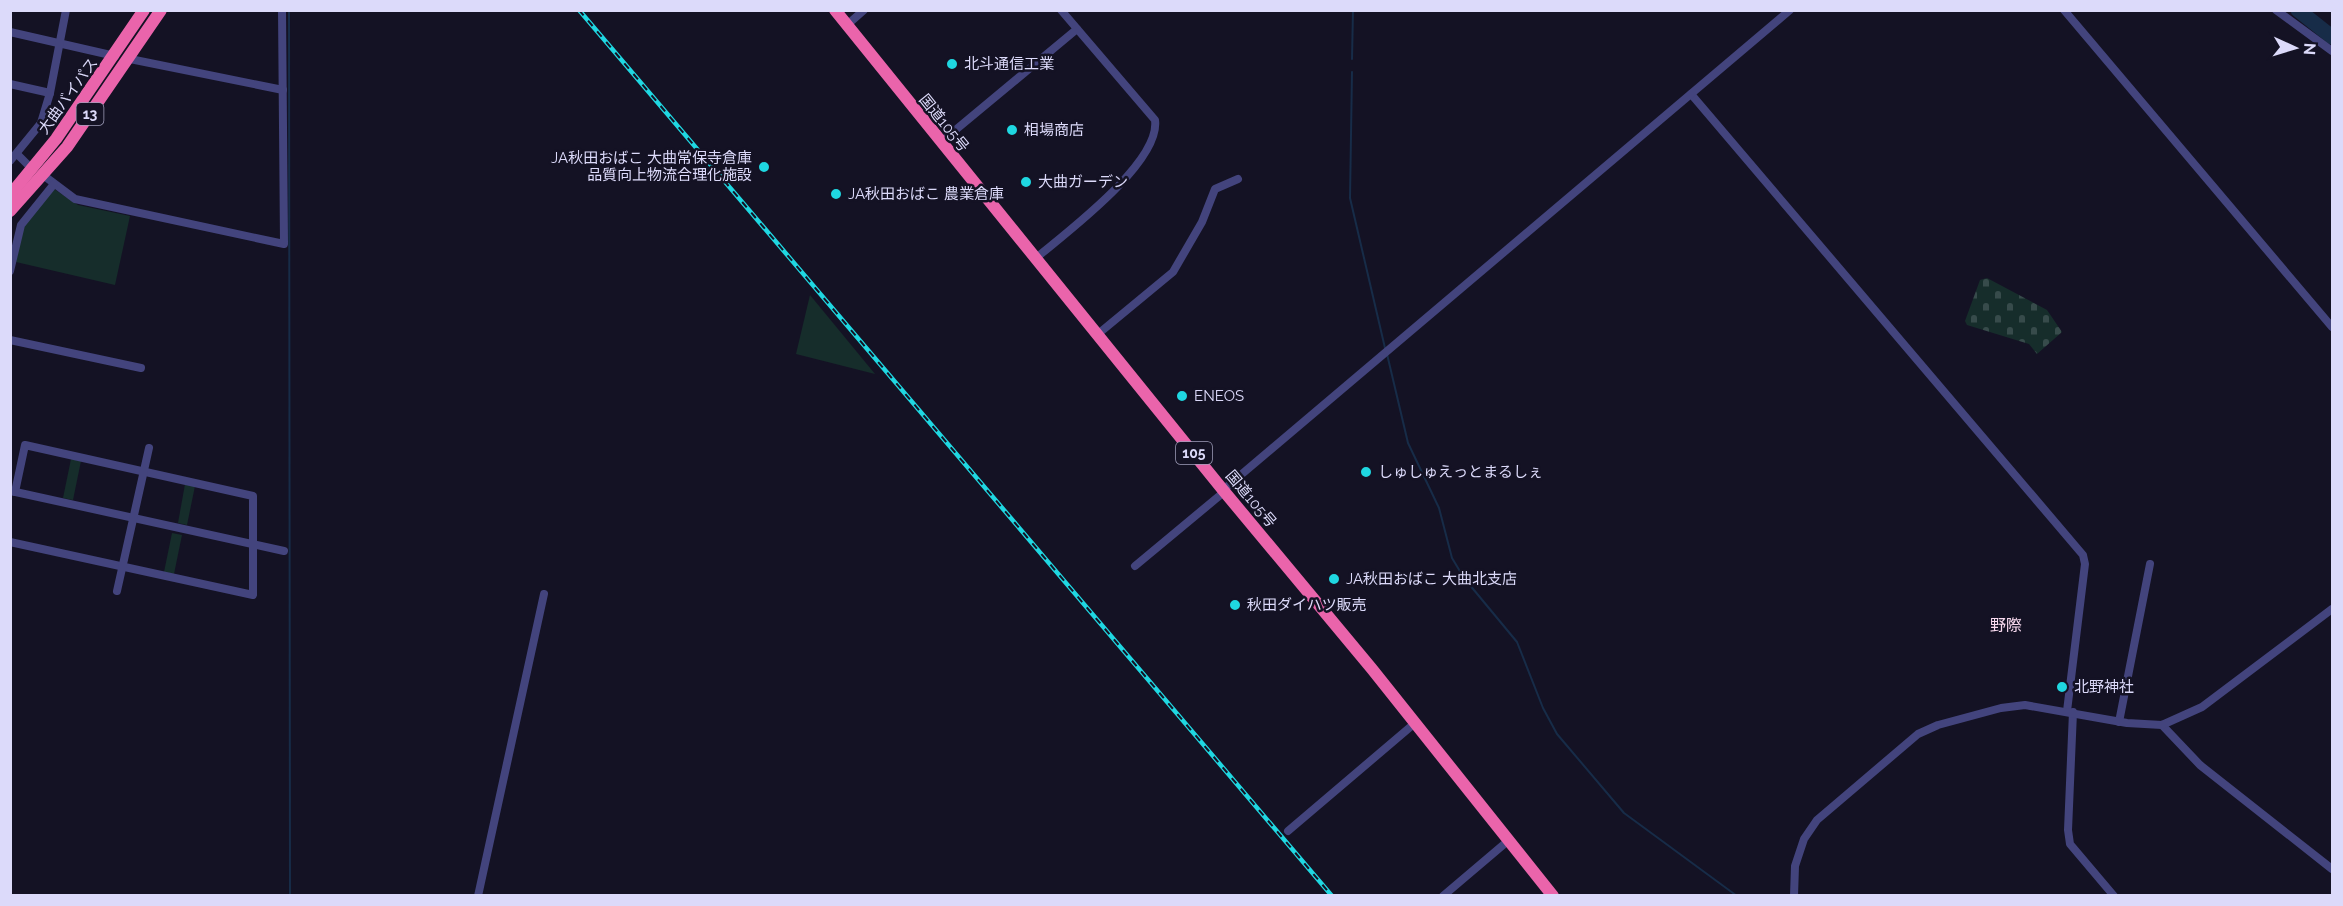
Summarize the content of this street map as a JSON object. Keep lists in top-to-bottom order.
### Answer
{
  "streets": {
    "highway": [
      "大曲バイパス",
      "13",
      "国道105号",
      "105"
    ]
  },
  "districts": ["野際"],
  "places": [
    "北斗通信工業",
    "相場商店",
    "JA秋田おばこ 大曲常保寺倉庫 品質向上物流合理化施設",
    "大曲ガーデン",
    "JA秋田おばこ 農業倉庫",
    "ENEOS",
    "しゅしゅえっとまるしぇ",
    "JA秋田おばこ 大曲北支店",
    "秋田ダイハツ販売",
    "北野神社"
  ],
  "north": "right"
}
